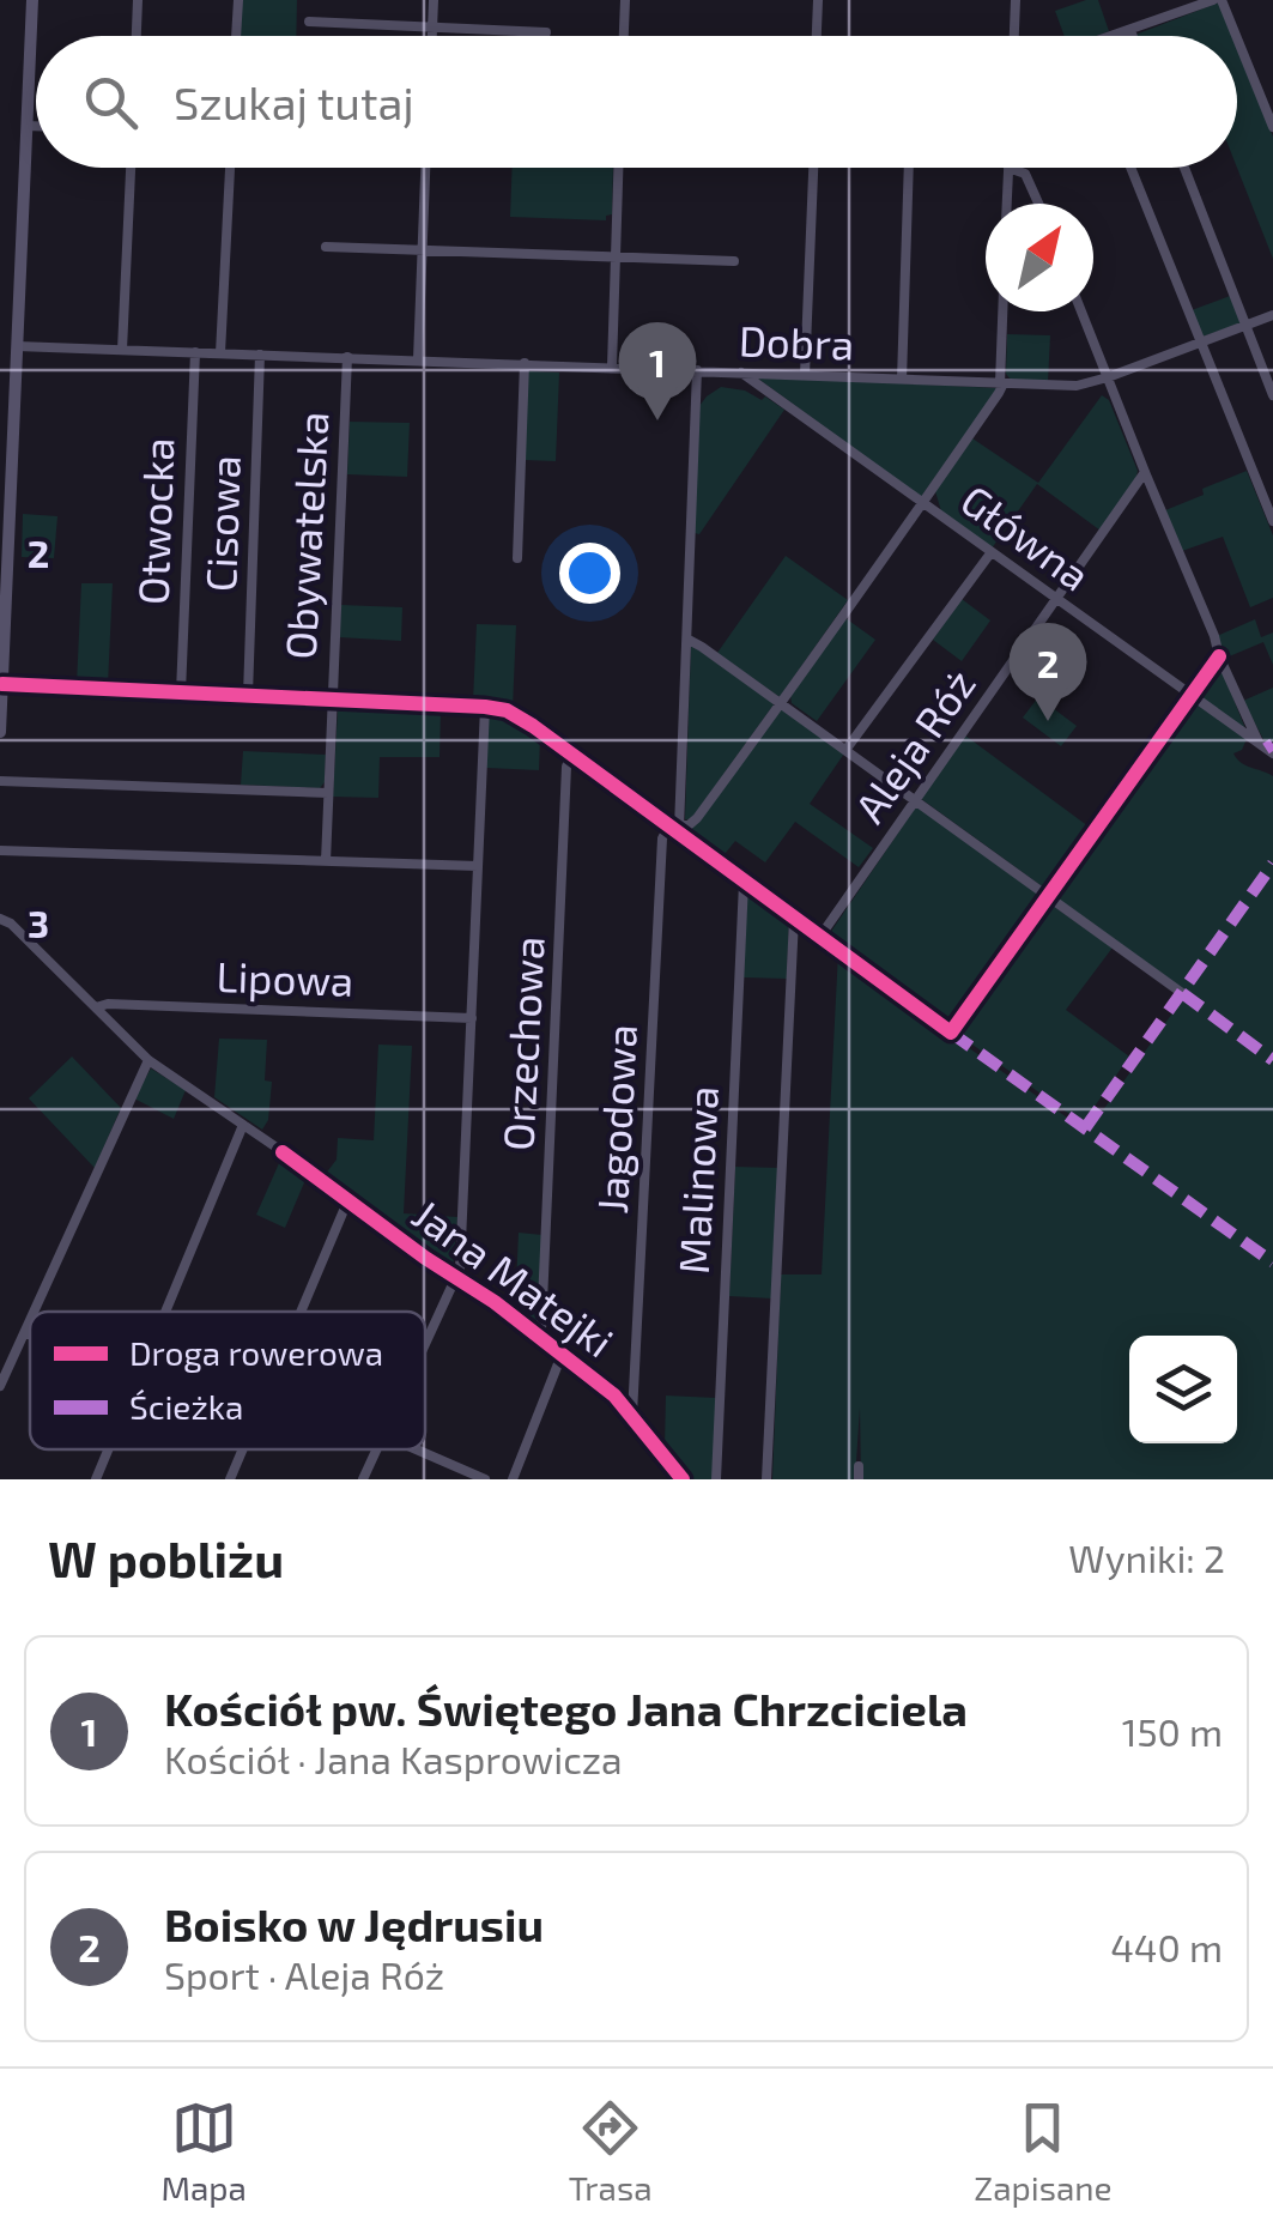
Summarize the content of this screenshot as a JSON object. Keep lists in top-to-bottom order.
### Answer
{
  "streets": {
    "street": [
      "Dobra",
      "Otwocka",
      "Cisowa",
      "Obywatelska",
      "Główna",
      "Aleja Róż",
      "Lipowa",
      "Orzechowa",
      "Jagodowa",
      "Malinowa",
      "Jana Matejki"
    ]
  },
  "crossings": [
    ["Dobra", "Otwocka"],
    ["Dobra", "Cisowa"],
    ["Dobra", "Obywatelska"],
    ["Dobra", "Główna"],
    ["Dobra", "Jagodowa"],
    ["Główna", "Aleja Róż"],
    ["Lipowa", "Jana Matejki"],
    ["Orzechowa", "Jana Matejki"],
    ["Jagodowa", "Jana Matejki"]
  ],
  "legend": ["Droga rowerowa", "Ścieżka"],
  "north": "top right",
  "page": {
    "search": "Szukaj tutaj",
    "pins": ["1", "2"],
    "heading": ["W pobliżu", "Wyniki: 2"],
    "list": [
      {
        "mark": "1",
        "name": "Kościół pw. Świętego Jana Chrzciciela",
        "note": "Kościół · Jana Kasprowicza",
        "value": "150 m"
      },
      {
        "mark": "2",
        "name": "Boisko w Jędrusiu",
        "note": "Sport · Aleja Róż",
        "value": "440 m"
      }
    ],
    "nav": ["Mapa", "Trasa", "Zapisane"]
  },
  "grid": {
    "rows": ["2", "3"]
  }
}
